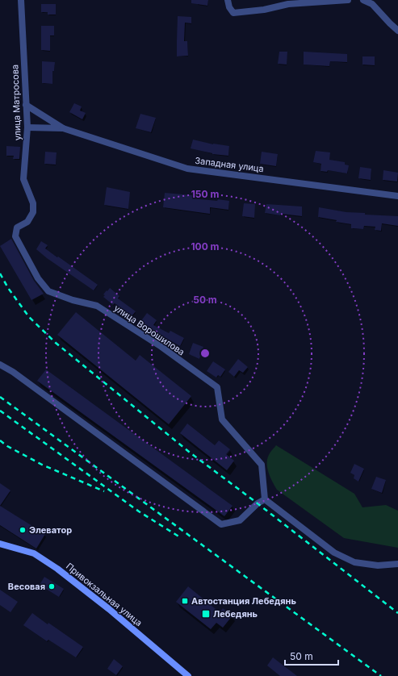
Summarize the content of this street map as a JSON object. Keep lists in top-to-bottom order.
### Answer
{
  "streets": {
    "main road": ["Привокзальная улица"],
    "street": ["улица Матросова", "Западная улица", "улица Ворошилова"]
  },
  "crossings": [
    ["улица Матросова", "улица Ворошилова"]
  ],
  "places": {
    "other": ["Элеватор", "Весовая"],
    "transit": ["Автостанция Лебедянь", "Лебедянь"]
  },
  "scale_bar": "50 m",
  "rings": ["150 m", "100 m", "50 m"]
}
